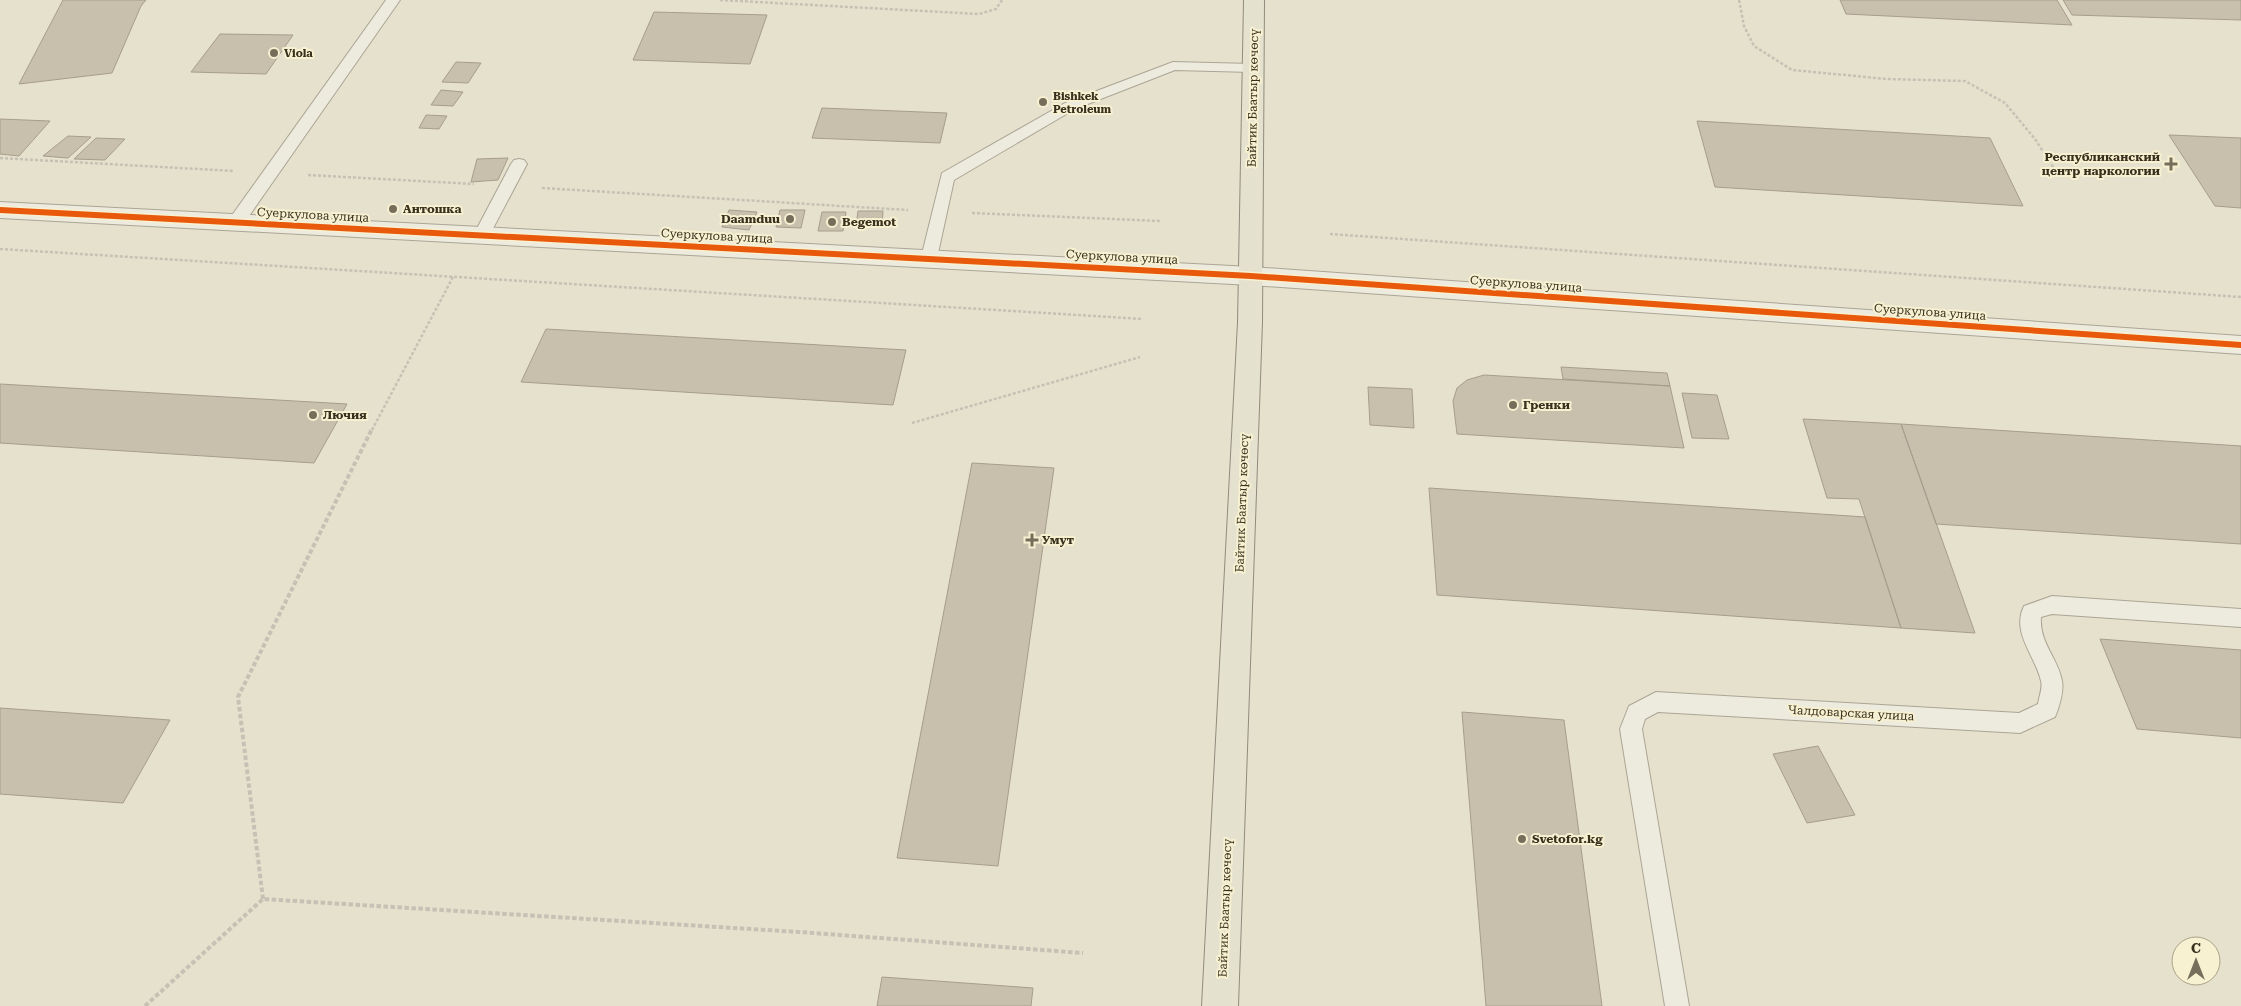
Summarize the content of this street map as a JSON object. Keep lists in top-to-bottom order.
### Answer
{
  "streets": {
    "main road": ["Байтик Баатыр көчөсү"],
    "street": ["Суеркулова улица"],
    "lane": ["Чалдоварская улица"]
  },
  "crossings": [
    ["Байтик Баатыр көчөсү", "Суеркулова улица"]
  ],
  "places": {
    "other": [
      "Viola",
      "Bishkek Petroleum",
      "Антошка",
      "Daamduu",
      "Begemot",
      "Гренки",
      "Лючия",
      "Svetofor.kg"
    ],
    "health": ["Республиканский центр наркологии", "Умут"]
  },
  "north": "top"
}
